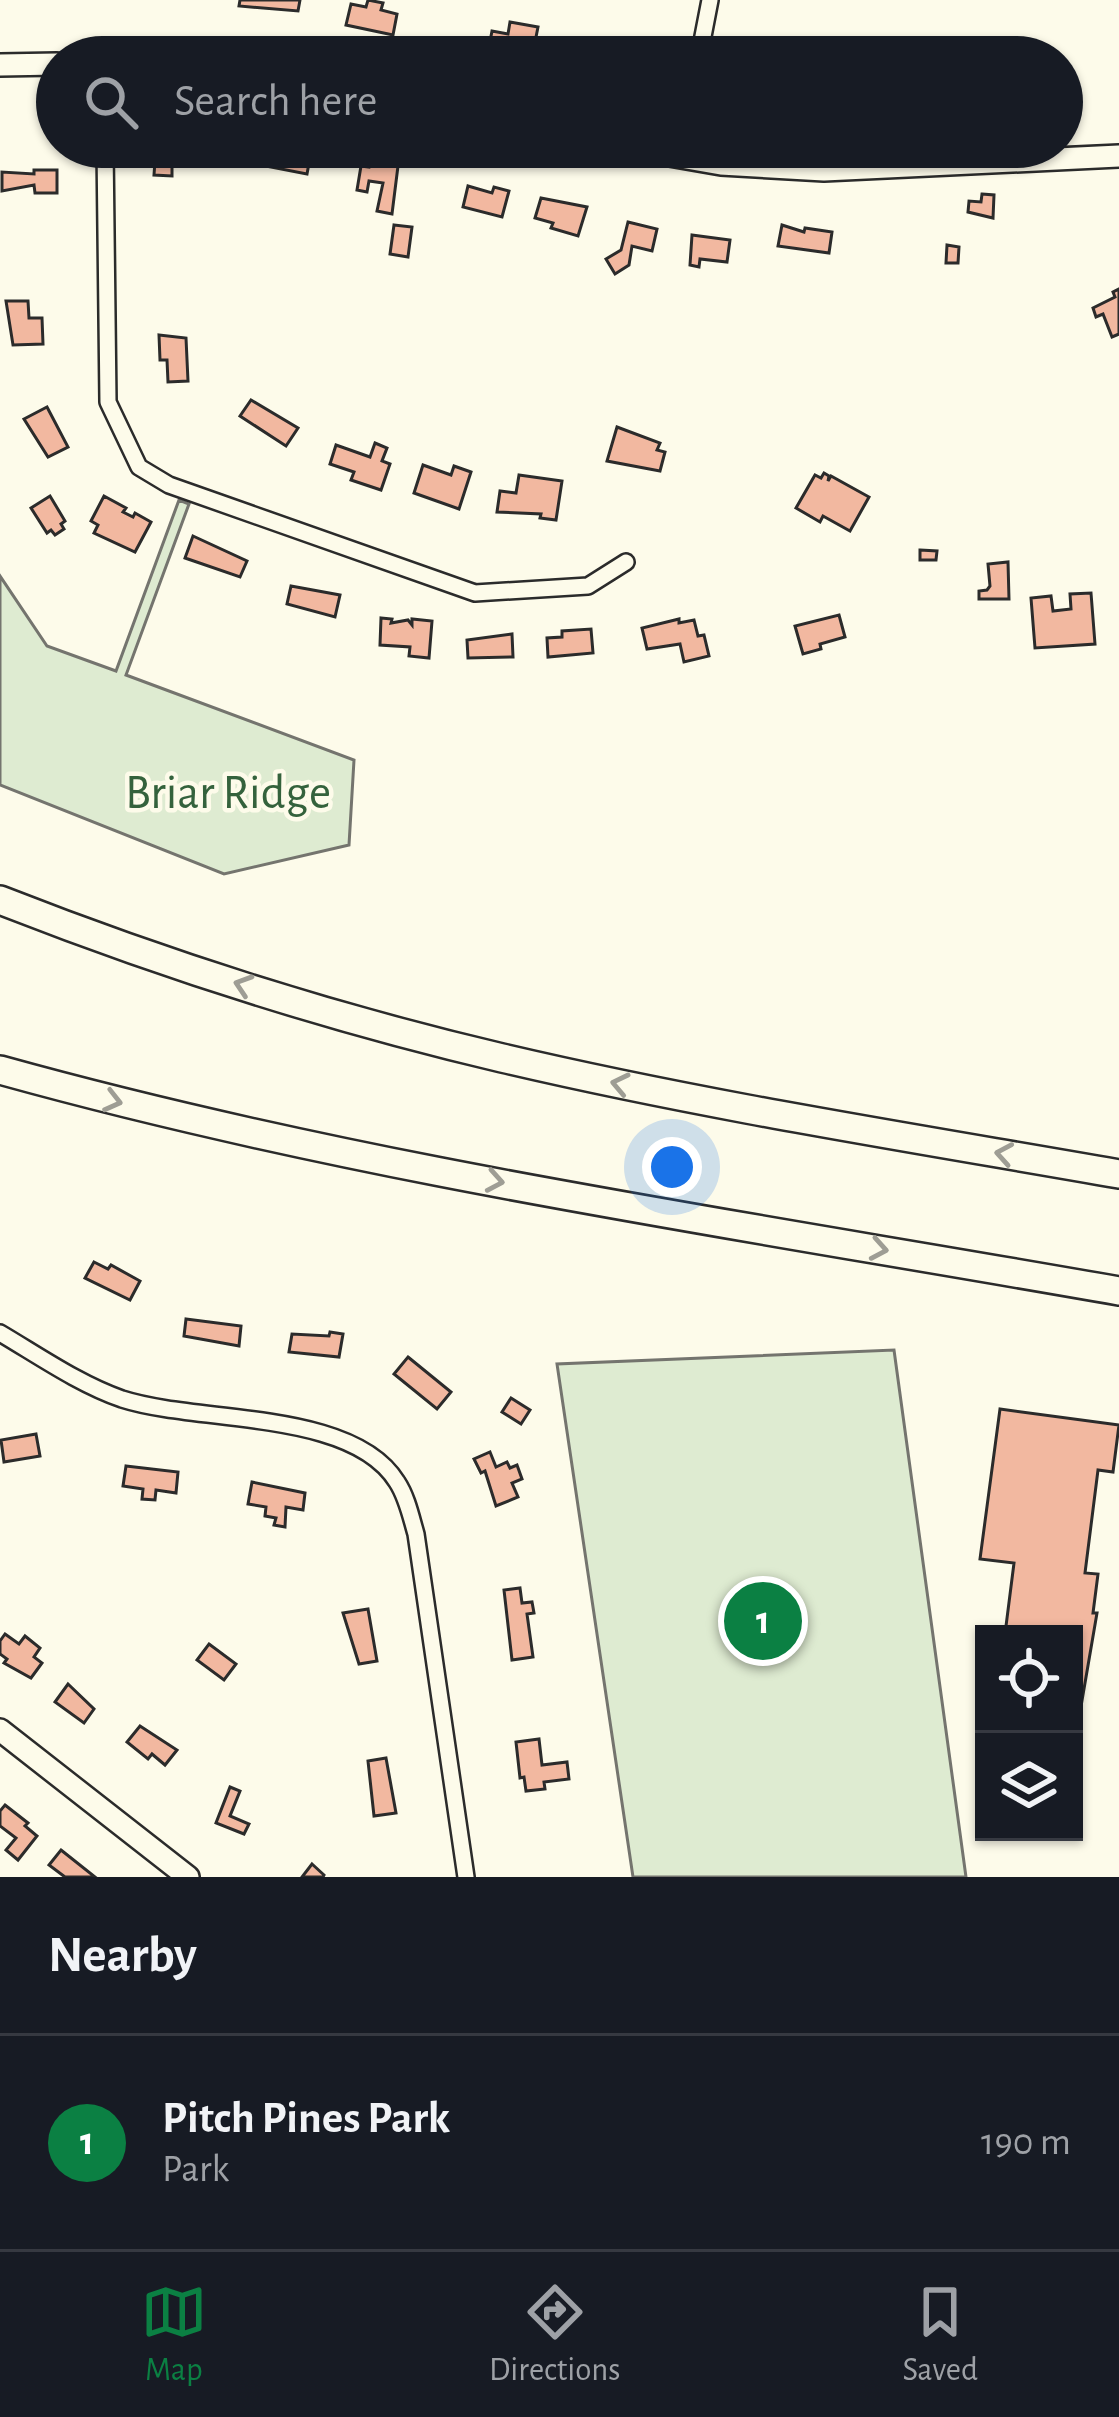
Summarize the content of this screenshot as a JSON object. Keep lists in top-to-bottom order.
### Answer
{
  "parks": ["Briar Ridge"],
  "page": {
    "search": "Search here",
    "pins": "1",
    "heading": "Nearby",
    "list": [
      {
        "mark": "1",
        "name": "Pitch Pines Park",
        "note": "Park",
        "value": "190 m"
      }
    ],
    "nav": ["Map", "Directions", "Saved"]
  }
}
